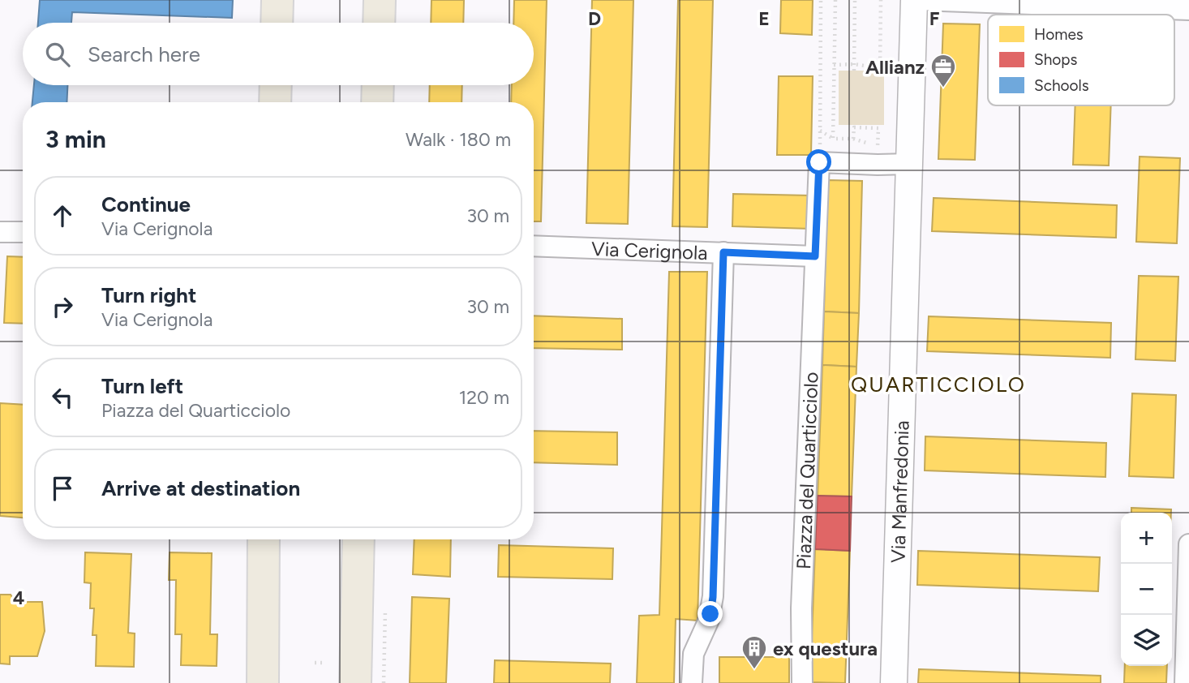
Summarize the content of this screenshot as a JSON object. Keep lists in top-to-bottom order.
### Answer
{
  "streets": {
    "street": ["Via Cerignola", "Piazza del Quarticciolo", "Via Manfredonia"]
  },
  "crossings": [
    ["Via Cerignola", "Piazza del Quarticciolo"]
  ],
  "districts": ["QUARTICCIOLO"],
  "places": {
    "office": ["Allianz"],
    "building": ["ex questura"]
  },
  "legend": ["Homes", "Shops", "Schools"],
  "page": {
    "search": "Search here",
    "heading": ["3 min", "Walk · 180 m"],
    "list": [
      ["Continue", "Via Cerignola", "30 m"],
      ["Turn right", "Via Cerignola", "30 m"],
      ["Turn left", "Piazza del Quarticciolo", "120 m"],
      "Arrive at destination"
    ],
    "map_buttons": ["+", "−"]
  },
  "grid": {
    "columns": ["D", "E", "F"],
    "rows": ["4"]
  }
}
